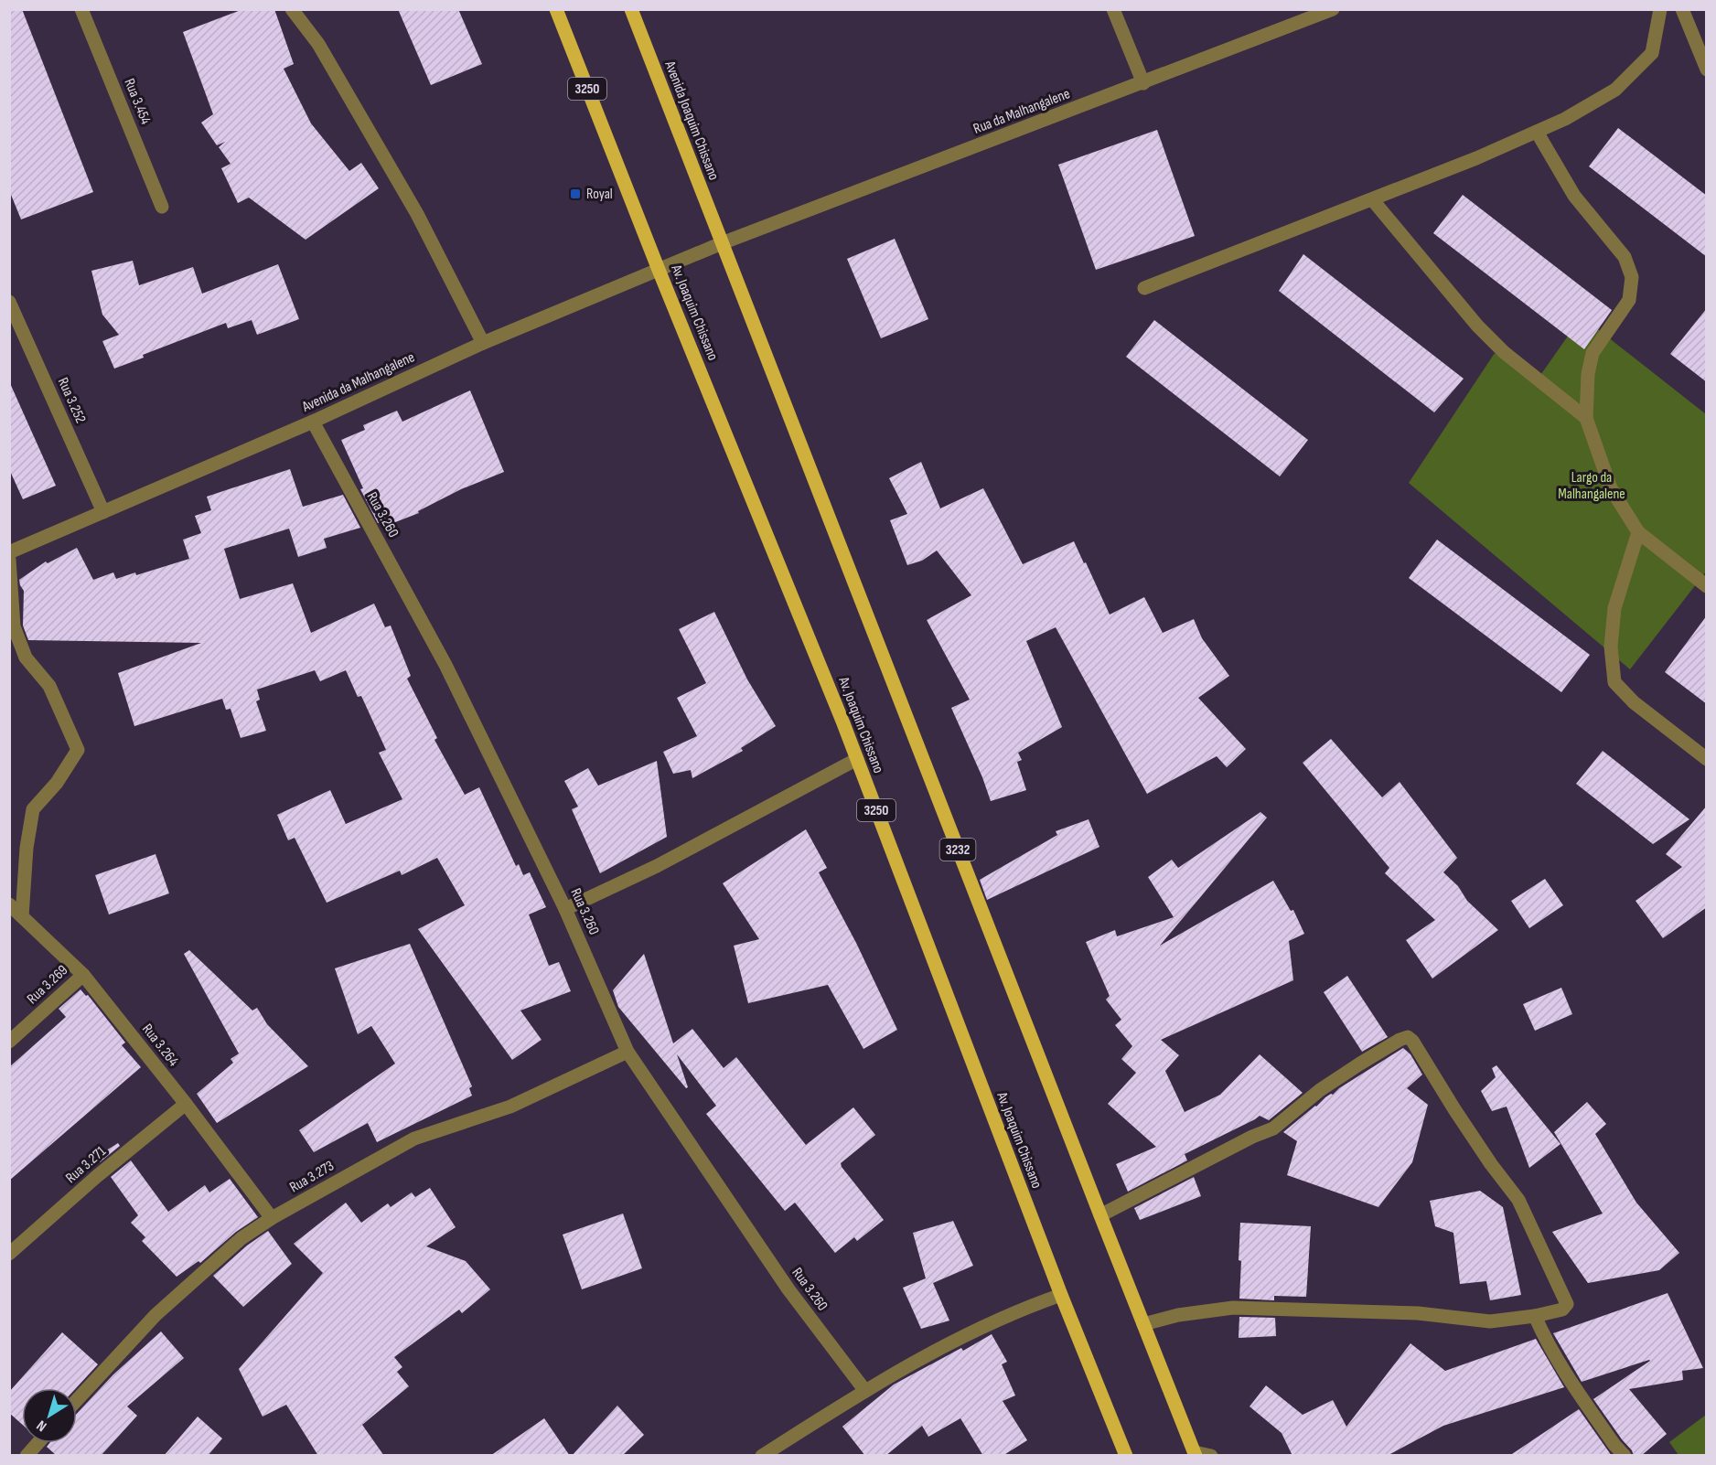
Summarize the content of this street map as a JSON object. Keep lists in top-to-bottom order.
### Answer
{
  "streets": {
    "main road": [
      "3250",
      "Avenida Joaquim Chissano",
      "Av. Joaquim Chissano",
      "3232"
    ],
    "street": [
      "Rua 3.454",
      "Rua da Malhangalene",
      "Avenida da Malhangalene",
      "Rua 3.252",
      "Rua 3.260",
      "Rua 3.269",
      "Rua 3.264",
      "Rua 3.271",
      "Rua 3.273"
    ]
  },
  "crossings": [
    ["Rua da Malhangalene", "Avenida Joaquim Chissano"],
    ["Rua da Malhangalene", "Avenida da Malhangalene"],
    ["Rua da Malhangalene", "3232"],
    ["Avenida Joaquim Chissano", "Avenida da Malhangalene"],
    ["Avenida Joaquim Chissano", "3232"],
    ["Av. Joaquim Chissano", "Avenida da Malhangalene"],
    ["Avenida da Malhangalene", "Rua 3.252"],
    ["Avenida da Malhangalene", "Rua 3.260"],
    ["Avenida da Malhangalene", "3232"],
    ["Rua 3.260", "Rua 3.273"],
    ["Rua 3.269", "Rua 3.264"],
    ["Rua 3.264", "Rua 3.271"],
    ["Rua 3.264", "Rua 3.273"]
  ],
  "parks": ["Largo da Malhangalene"],
  "places": {
    "transit": ["Royal"]
  },
  "north": "bottom left"
}
